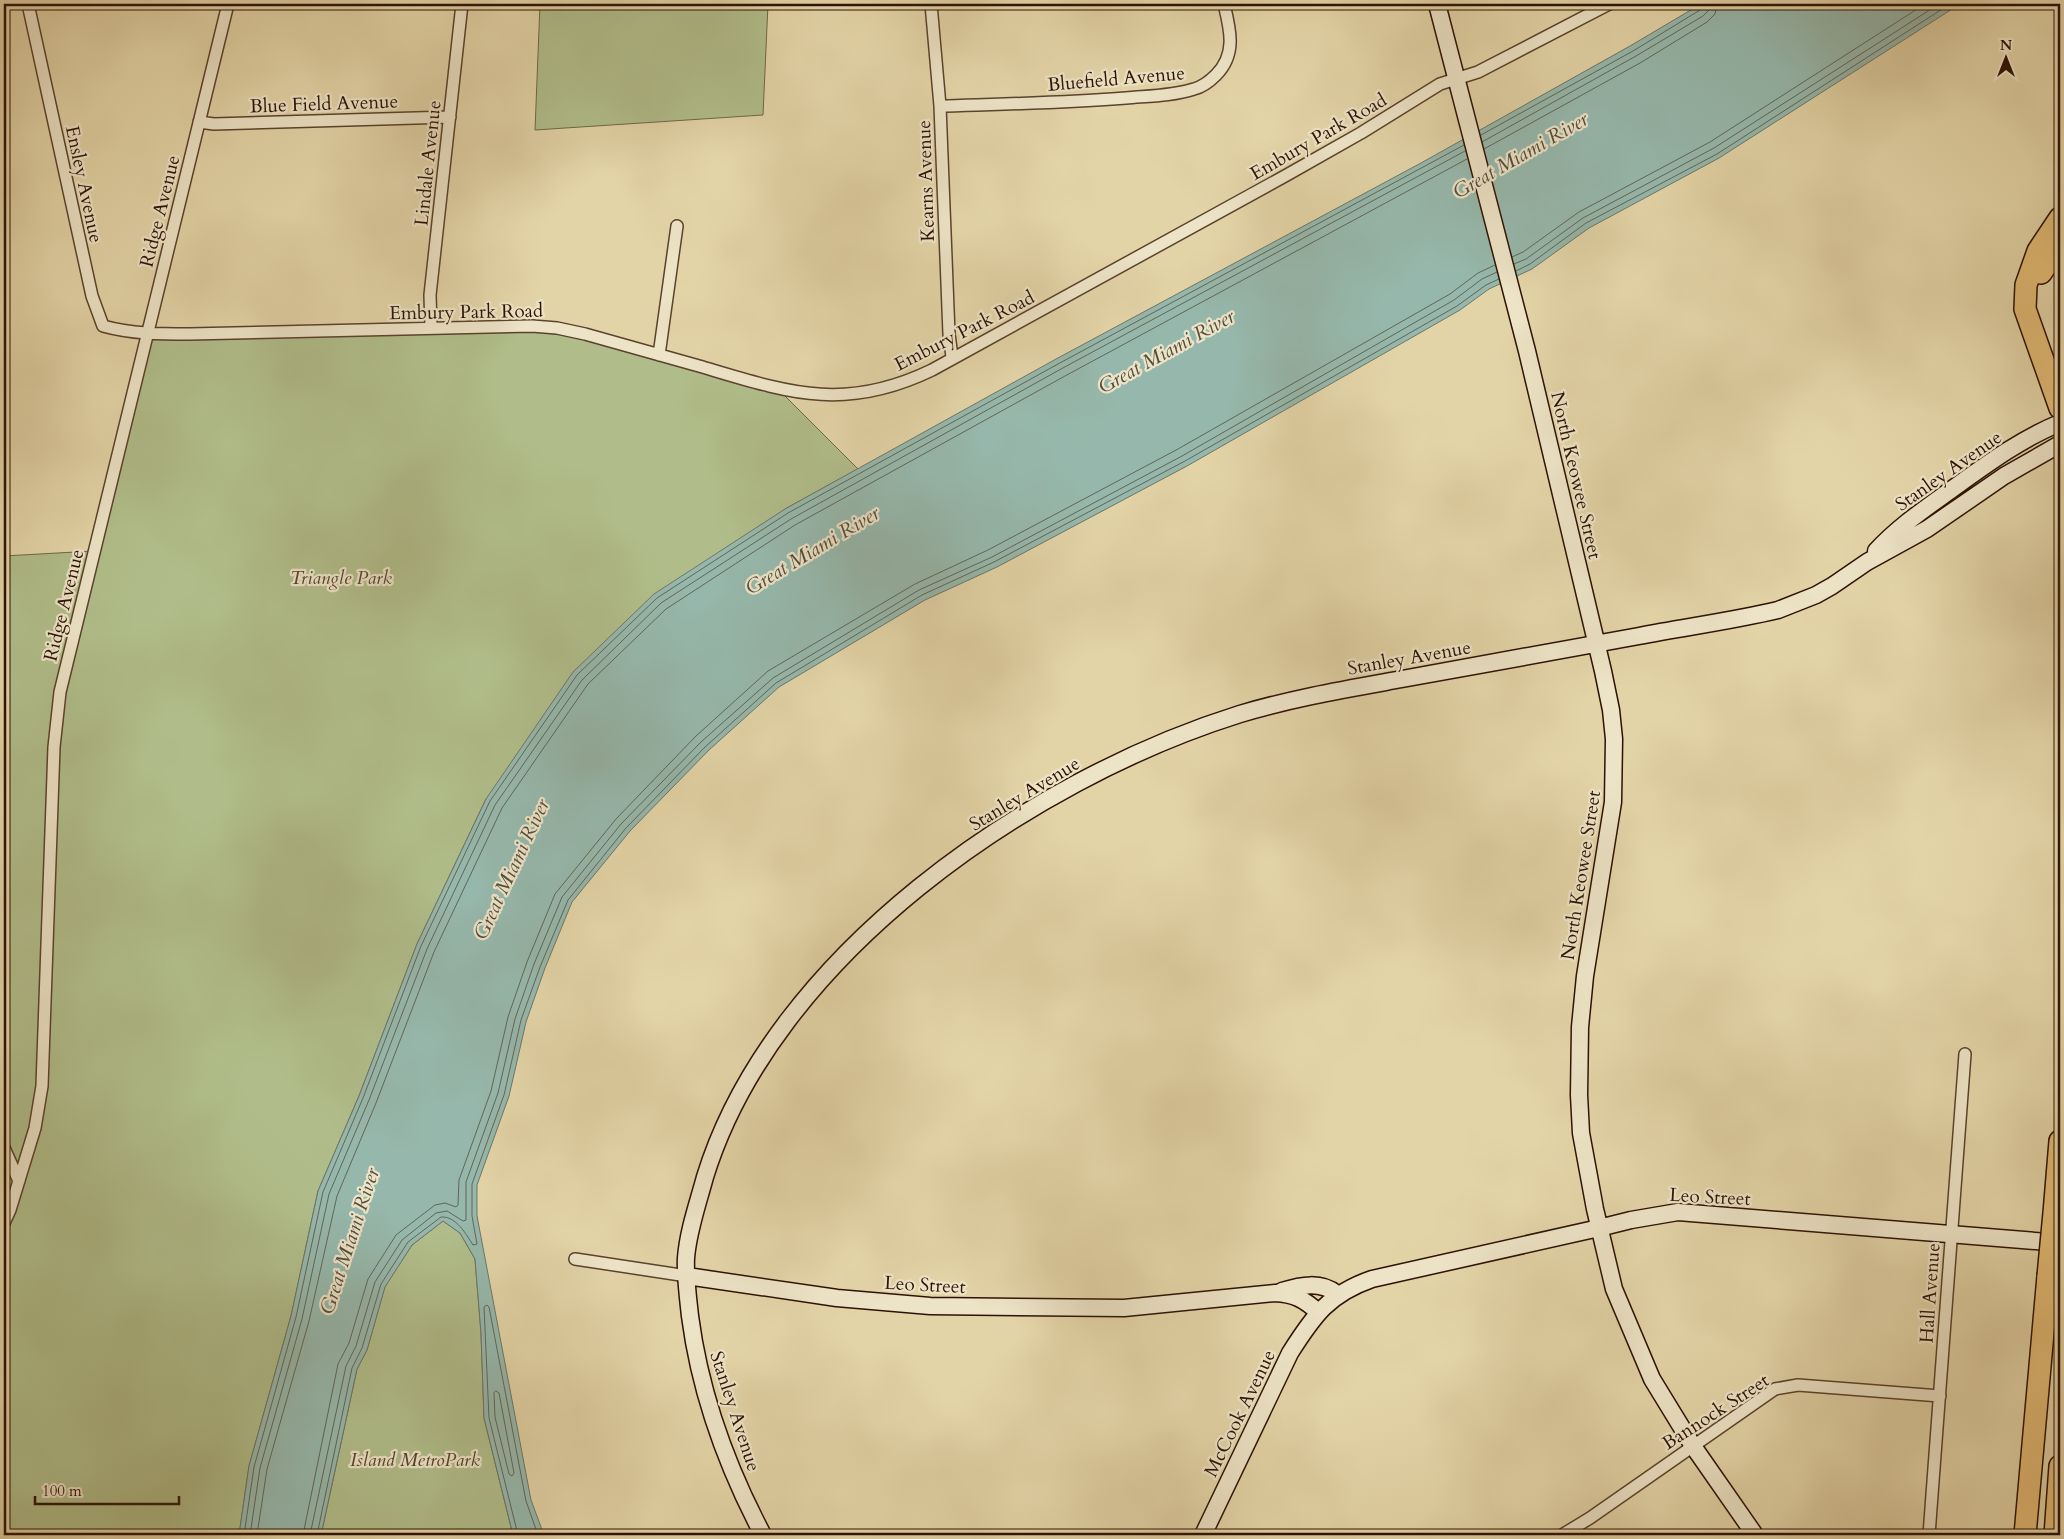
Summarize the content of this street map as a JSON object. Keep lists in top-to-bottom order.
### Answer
{
  "streets": {
    "street": [
      "Bluefield Avenue",
      "Blue Field Avenue",
      "Embury Park Road",
      "Lindale Avenue",
      "Kearns Avenue",
      "Ensley Avenue",
      "Ridge Avenue",
      "Stanley Avenue",
      "North Keowee Street",
      "Leo Street",
      "Hall Avenue",
      "Bannock Street",
      "McCook Avenue"
    ]
  },
  "crossings": [
    ["Bluefield Avenue", "Kearns Avenue"],
    ["Blue Field Avenue", "Lindale Avenue"],
    ["Blue Field Avenue", "Ridge Avenue"],
    ["Embury Park Road", "Lindale Avenue"],
    ["Embury Park Road", "Kearns Avenue"],
    ["Embury Park Road", "Ensley Avenue"],
    ["Embury Park Road", "Ridge Avenue"],
    ["Embury Park Road", "North Keowee Street"],
    ["Ensley Avenue", "Ridge Avenue"],
    ["Stanley Avenue", "North Keowee Street"],
    ["Stanley Avenue", "Leo Street"],
    ["North Keowee Street", "Leo Street"],
    ["North Keowee Street", "Bannock Street"],
    ["Leo Street", "Hall Avenue"],
    ["Leo Street", "McCook Avenue"],
    ["Hall Avenue", "Bannock Street"]
  ],
  "water": ["Great Miami River"],
  "parks": ["Triangle Park", "Island MetroPark"],
  "scale_bar": "100 m",
  "north": "top"
}
